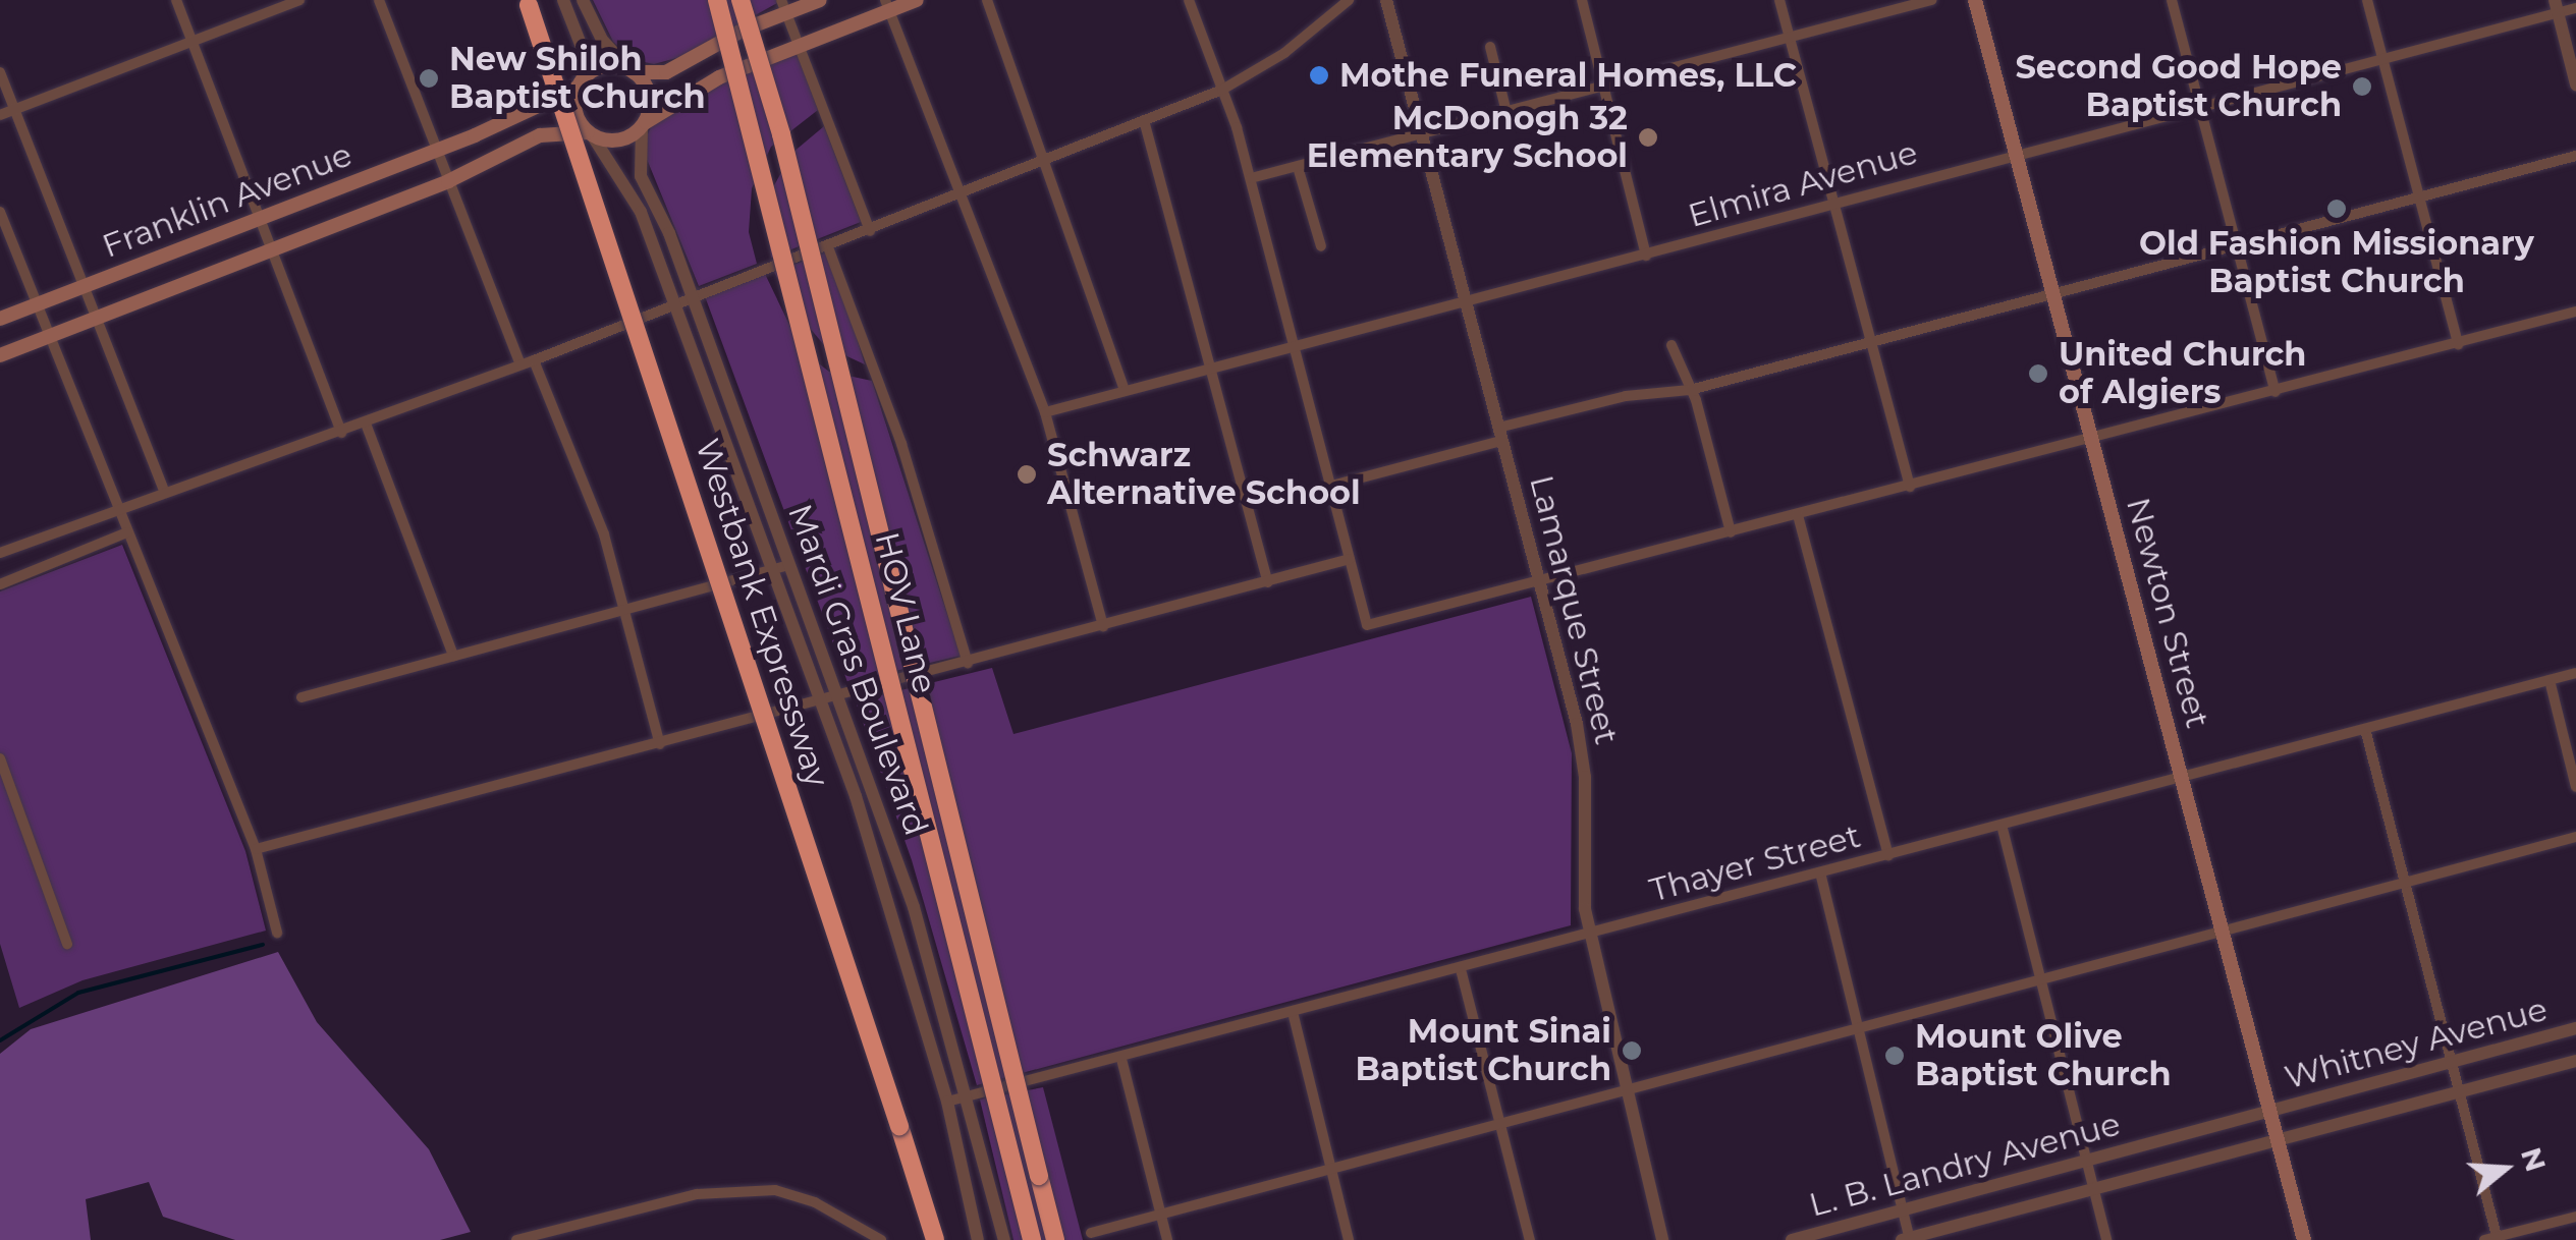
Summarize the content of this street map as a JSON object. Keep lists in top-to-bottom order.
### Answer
{
  "streets": {
    "highway": ["Westbank Expressway", "HOV Lane"],
    "main road": ["Franklin Avenue", "Newton Street"],
    "street": [
      "Elmira Avenue",
      "Lamarque Street",
      "Mardi Gras Boulevard",
      "Thayer Street",
      "Whitney Avenue",
      "L. B. Landry Avenue"
    ]
  },
  "crossings": [
    ["Elmira Avenue", "Lamarque Street"],
    ["Elmira Avenue", "Newton Street"],
    ["Franklin Avenue", "Mardi Gras Boulevard"],
    ["Lamarque Street", "Thayer Street"],
    ["Newton Street", "Thayer Street"],
    ["Newton Street", "Whitney Avenue"],
    ["Newton Street", "L. B. Landry Avenue"],
    ["Mardi Gras Boulevard", "Thayer Street"],
    ["Whitney Avenue", "L. B. Landry Avenue"]
  ],
  "places": [
    "Mothe Funeral Homes, LLC",
    "New Shiloh Baptist Church",
    "Second Good Hope Baptist Church",
    "McDonogh 32 Elementary School",
    "Old Fashion Missionary Baptist Church",
    "United Church of Algiers",
    "Schwarz Alternative School",
    "Mount Sinai Baptist Church",
    "Mount Olive Baptist Church"
  ],
  "north": "right"
}
